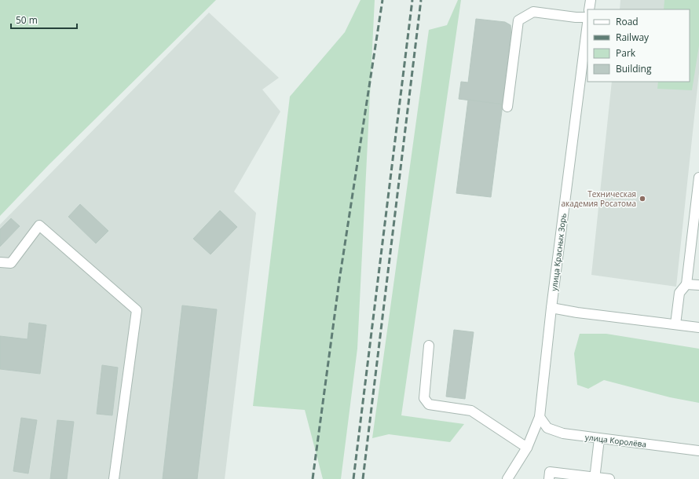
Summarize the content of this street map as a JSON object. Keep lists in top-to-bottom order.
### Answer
{
  "streets": {
    "street": ["улица Красных Зорь", "улица Королёва"]
  },
  "crossings": [
    ["улица Красных Зорь", "улица Королёва"]
  ],
  "places": ["Техническая академия Росатома"],
  "legend": [
    "Road",
    "Railway",
    "Park",
    "Building"
  ],
  "scale_bar": "50 m"
}
